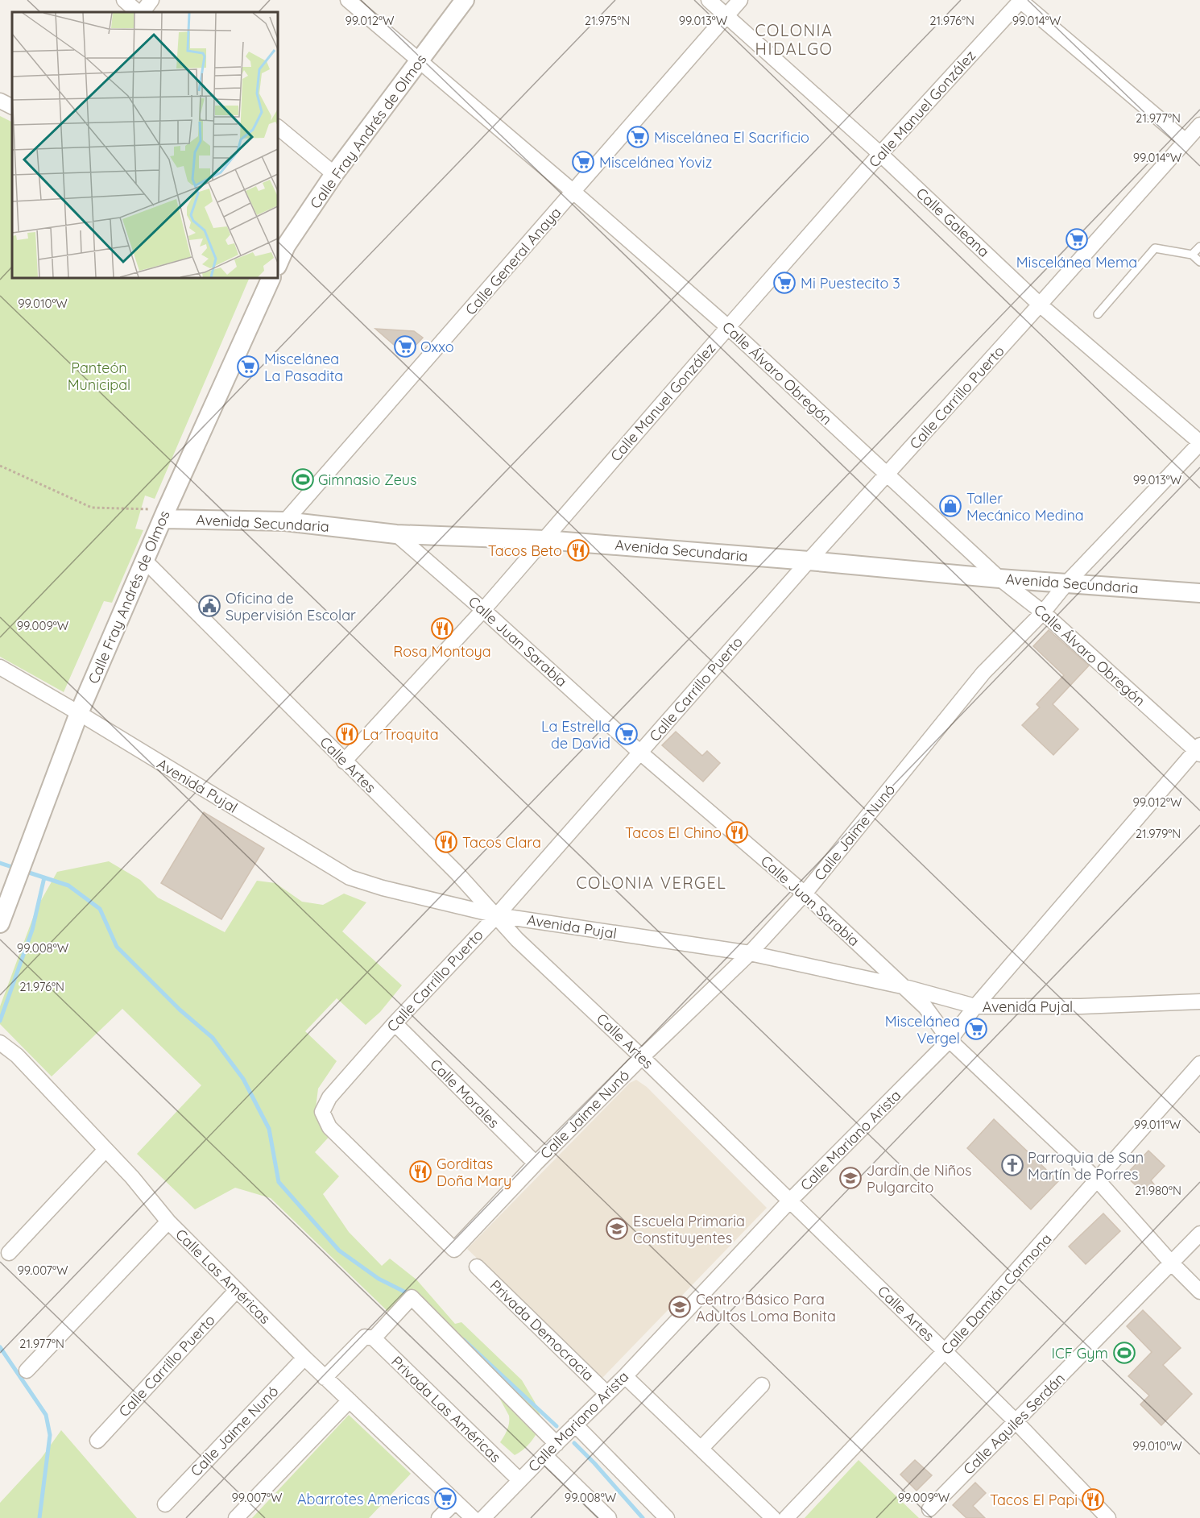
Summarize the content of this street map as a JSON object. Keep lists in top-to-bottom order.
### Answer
{
  "streets": {
    "street": [
      "Calle Manuel González",
      "Calle Fray Andrés de Olmos",
      "Calle Galeana",
      "Calle General Anaya",
      "Calle Álvaro Obregón",
      "Calle Carrillo Puerto",
      "Avenida Secundaria",
      "Calle Juan Sarabia",
      "Calle Artes",
      "Avenida Pujal",
      "Calle Jaime Nunó",
      "Calle Morales",
      "Calle Mariano Arista",
      "Calle Las Américas",
      "Calle Damián Carmona",
      "Privada Democracia",
      "Privada Las Américas",
      "Calle Aquiles Serdán"
    ]
  },
  "crossings": [
    ["Calle Manuel González", "Calle Galeana"],
    ["Calle Manuel González", "Calle Álvaro Obregón"],
    ["Calle Manuel González", "Avenida Secundaria"],
    ["Calle Manuel González", "Calle Juan Sarabia"],
    ["Calle Manuel González", "Calle Artes"],
    ["Calle Fray Andrés de Olmos", "Calle Álvaro Obregón"],
    ["Calle Fray Andrés de Olmos", "Avenida Secundaria"],
    ["Calle Fray Andrés de Olmos", "Calle Artes"],
    ["Calle Fray Andrés de Olmos", "Avenida Pujal"],
    ["Calle Galeana", "Calle General Anaya"],
    ["Calle Galeana", "Calle Carrillo Puerto"],
    ["Calle Galeana", "Calle Jaime Nunó"],
    ["Calle General Anaya", "Calle Álvaro Obregón"],
    ["Calle General Anaya", "Avenida Secundaria"],
    ["Calle Álvaro Obregón", "Calle Carrillo Puerto"],
    ["Calle Álvaro Obregón", "Avenida Secundaria"],
    ["Calle Álvaro Obregón", "Calle Jaime Nunó"],
    ["Calle Álvaro Obregón", "Calle Mariano Arista"],
    ["Calle Carrillo Puerto", "Avenida Secundaria"],
    ["Calle Carrillo Puerto", "Calle Juan Sarabia"],
    ["Calle Carrillo Puerto", "Calle Artes"],
    ["Calle Carrillo Puerto", "Avenida Pujal"],
    ["Calle Carrillo Puerto", "Calle Jaime Nunó"],
    ["Calle Carrillo Puerto", "Calle Morales"],
    ["Calle Carrillo Puerto", "Calle Las Américas"],
    ["Avenida Secundaria", "Calle Juan Sarabia"],
    ["Avenida Secundaria", "Calle Jaime Nunó"],
    ["Calle Juan Sarabia", "Avenida Pujal"],
    ["Calle Juan Sarabia", "Calle Jaime Nunó"],
    ["Calle Juan Sarabia", "Calle Mariano Arista"],
    ["Calle Juan Sarabia", "Calle Damián Carmona"],
    ["Calle Juan Sarabia", "Calle Aquiles Serdán"],
    ["Calle Artes", "Avenida Pujal"],
    ["Calle Artes", "Calle Jaime Nunó"],
    ["Calle Artes", "Calle Mariano Arista"],
    ["Calle Artes", "Calle Damián Carmona"],
    ["Calle Artes", "Calle Aquiles Serdán"],
    ["Avenida Pujal", "Calle Jaime Nunó"],
    ["Avenida Pujal", "Calle Mariano Arista"],
    ["Calle Jaime Nunó", "Calle Morales"],
    ["Calle Jaime Nunó", "Calle Las Américas"],
    ["Calle Mariano Arista", "Privada Democracia"],
    ["Calle Mariano Arista", "Privada Las Américas"]
  ],
  "districts": ["COLONIA HIDALGO", "COLONIA VERGEL"],
  "parks": ["Panteón Municipal"],
  "places": {
    "supermarket": [
      "Miscelánea El Sacrificio",
      "Miscelánea Yoviz",
      "Miscelánea Mema",
      "Mi Puestecito 3",
      "Oxxo",
      "Miscelánea La Pasadita",
      "La Estrella de David",
      "Miscelánea Vergel",
      "Abarrotes Americas"
    ],
    "sports": ["Gimnasio Zeus", "ICF Gym"],
    "shop": ["Taller Mecánico Medina"],
    "restaurant": [
      "Tacos Beto",
      "Rosa Montoya",
      "La Troquita",
      "Tacos El Chino",
      "Tacos Clara",
      "Gorditas Doña Mary",
      "Tacos El Papi"
    ],
    "public building": ["Oficina de Supervisión Escolar"],
    "church": ["Parroquia de San Martín de Porres"],
    "school or university": ["Jardín de Niños Pulgarcito", "Escuela Primaria Constituyentes", "Centro Básico Para Adultos Loma Bonita"]
  },
  "coordinates": [
    "99.012°W",
    "99.013°W",
    "99.014°W",
    "21.975°N",
    "21.976°N",
    "21.977°N",
    "99.010°W",
    "99.009°W",
    "21.979°N",
    "99.008°W",
    "99.011°W",
    "21.980°N",
    "99.007°W"
  ]
}
